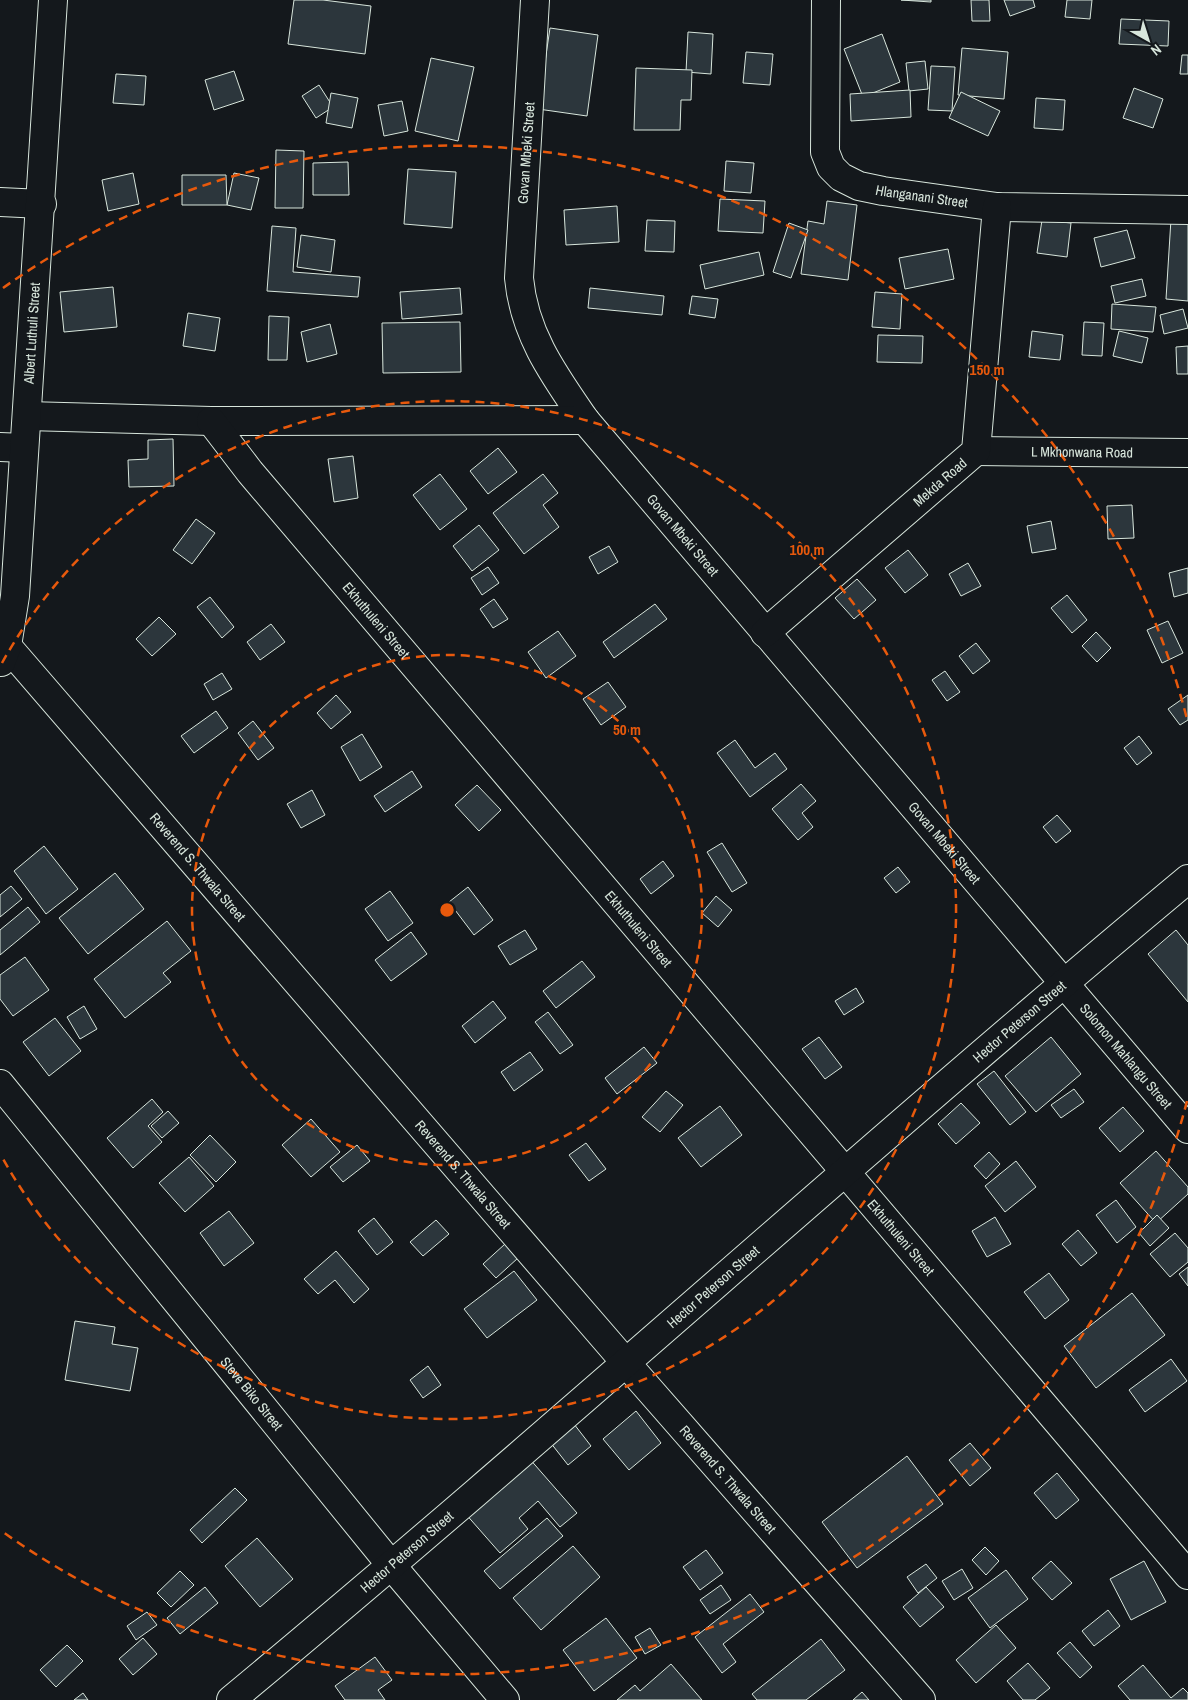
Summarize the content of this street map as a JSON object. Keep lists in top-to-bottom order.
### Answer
{
  "streets": {
    "street": [
      "Govan Mbeki Street",
      "Hlanganani Street",
      "Albert Luthuli Street",
      "L Mkhonwana Road",
      "Mekda Road",
      "Ekhuthuleni Street",
      "Reverend S. Thwala Street",
      "Hector Peterson Street",
      "Solomon Mahlangu Street",
      "Steve Biko Street"
    ]
  },
  "crossings": [
    ["Govan Mbeki Street", "Mekda Road"],
    ["Govan Mbeki Street", "Hector Peterson Street"],
    ["Govan Mbeki Street", "Solomon Mahlangu Street"],
    ["Hlanganani Street", "Mekda Road"],
    ["Albert Luthuli Street", "Reverend S. Thwala Street"],
    ["L Mkhonwana Road", "Mekda Road"],
    ["Ekhuthuleni Street", "Hector Peterson Street"],
    ["Reverend S. Thwala Street", "Hector Peterson Street"],
    ["Hector Peterson Street", "Solomon Mahlangu Street"],
    ["Hector Peterson Street", "Steve Biko Street"]
  ],
  "north": "bottom right",
  "rings": ["150 m", "100 m", "50 m"]
}
